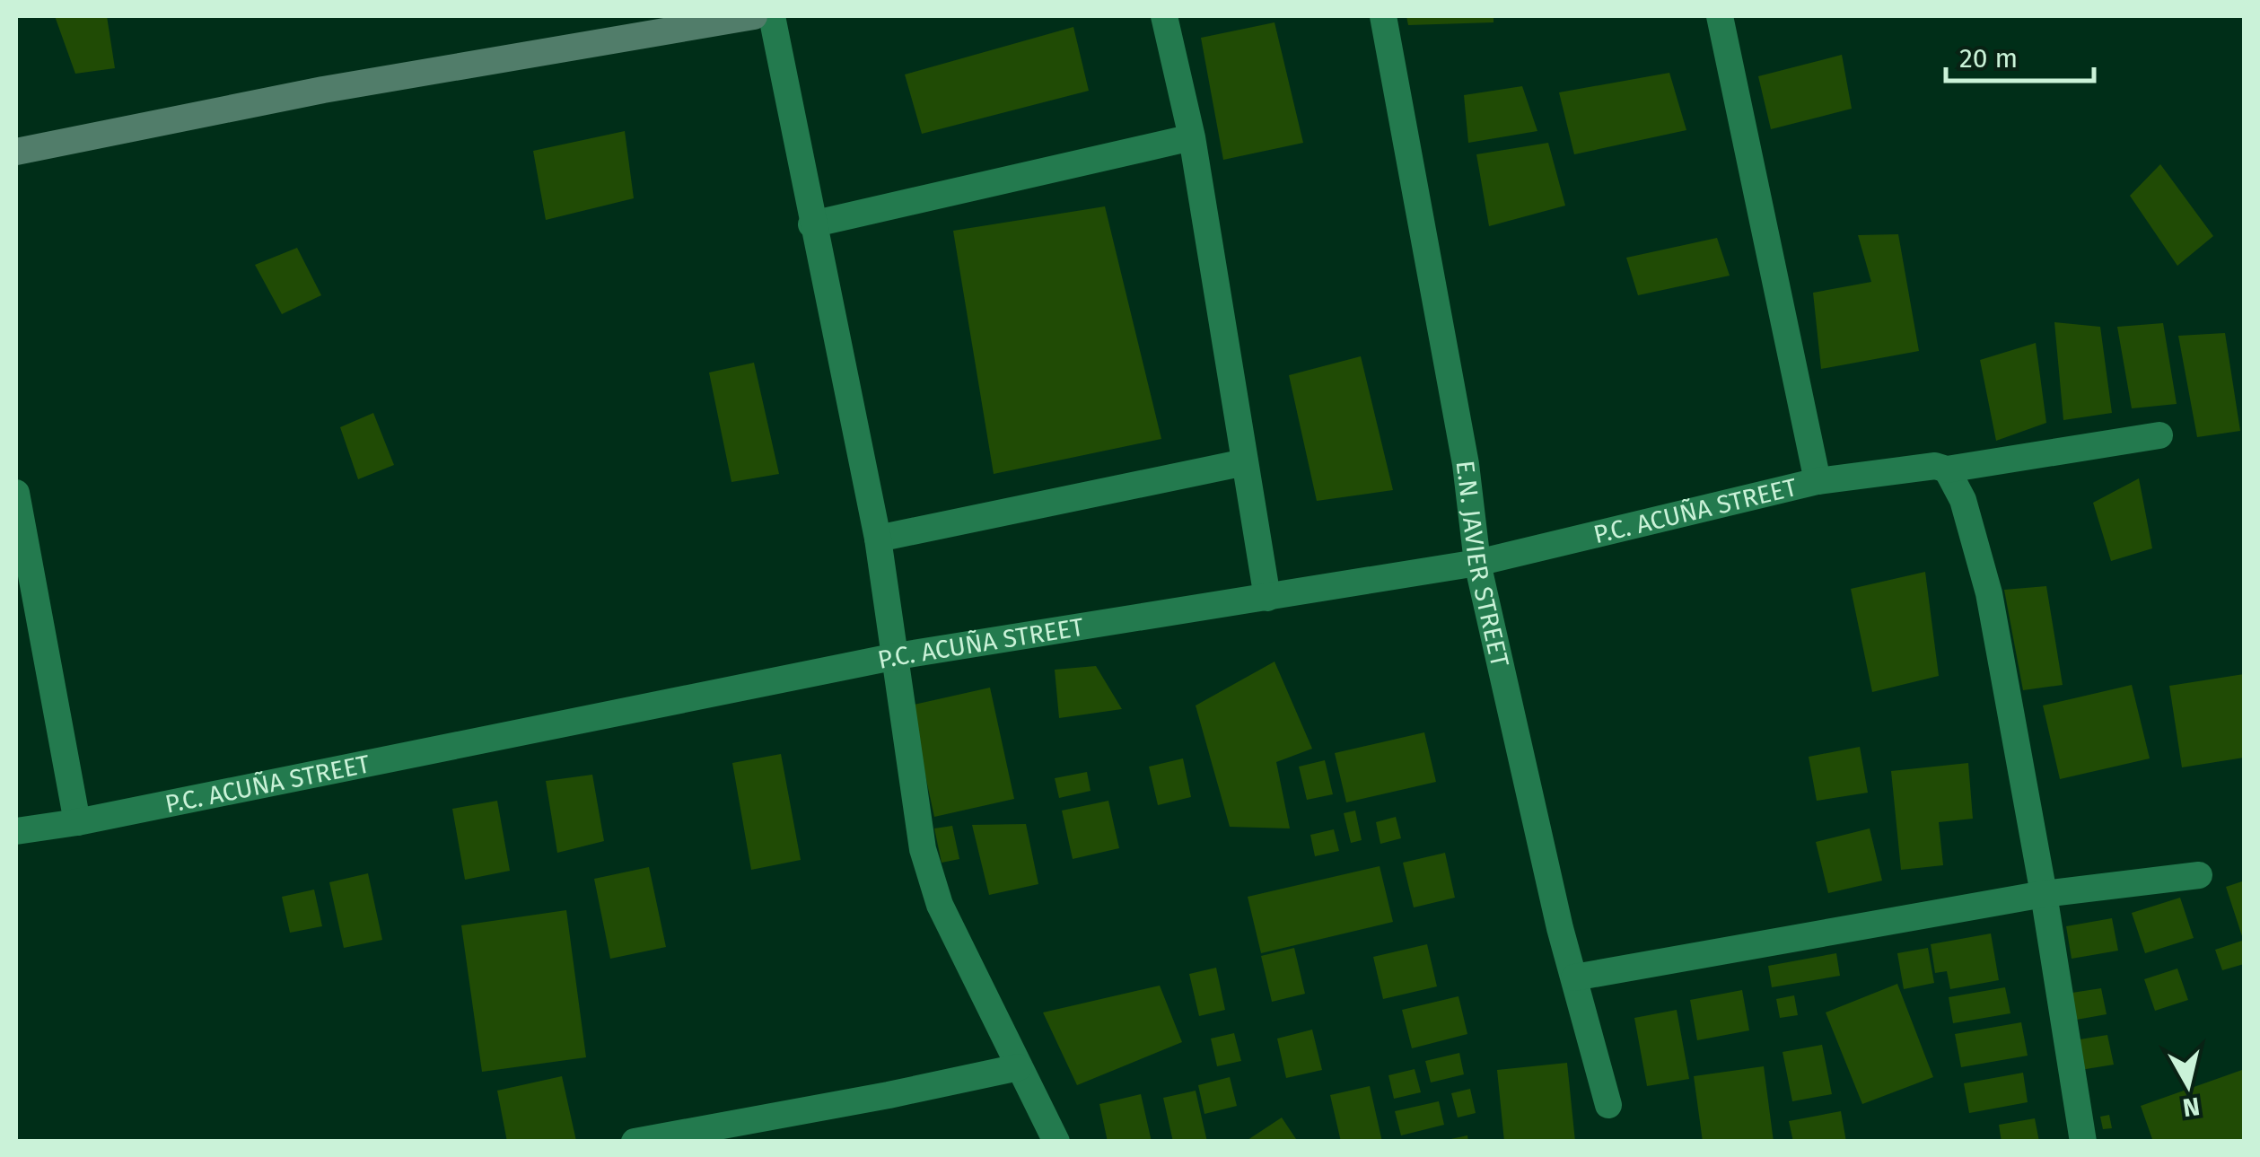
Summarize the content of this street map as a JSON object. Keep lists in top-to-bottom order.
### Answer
{
  "streets": {
    "street": ["P.C. ACUÑA STREET", "E.N. JAVIER STREET"]
  },
  "crossings": [
    ["P.C. ACUÑA STREET", "E.N. JAVIER STREET"]
  ],
  "scale_bar": "20 m",
  "north": "bottom"
}
